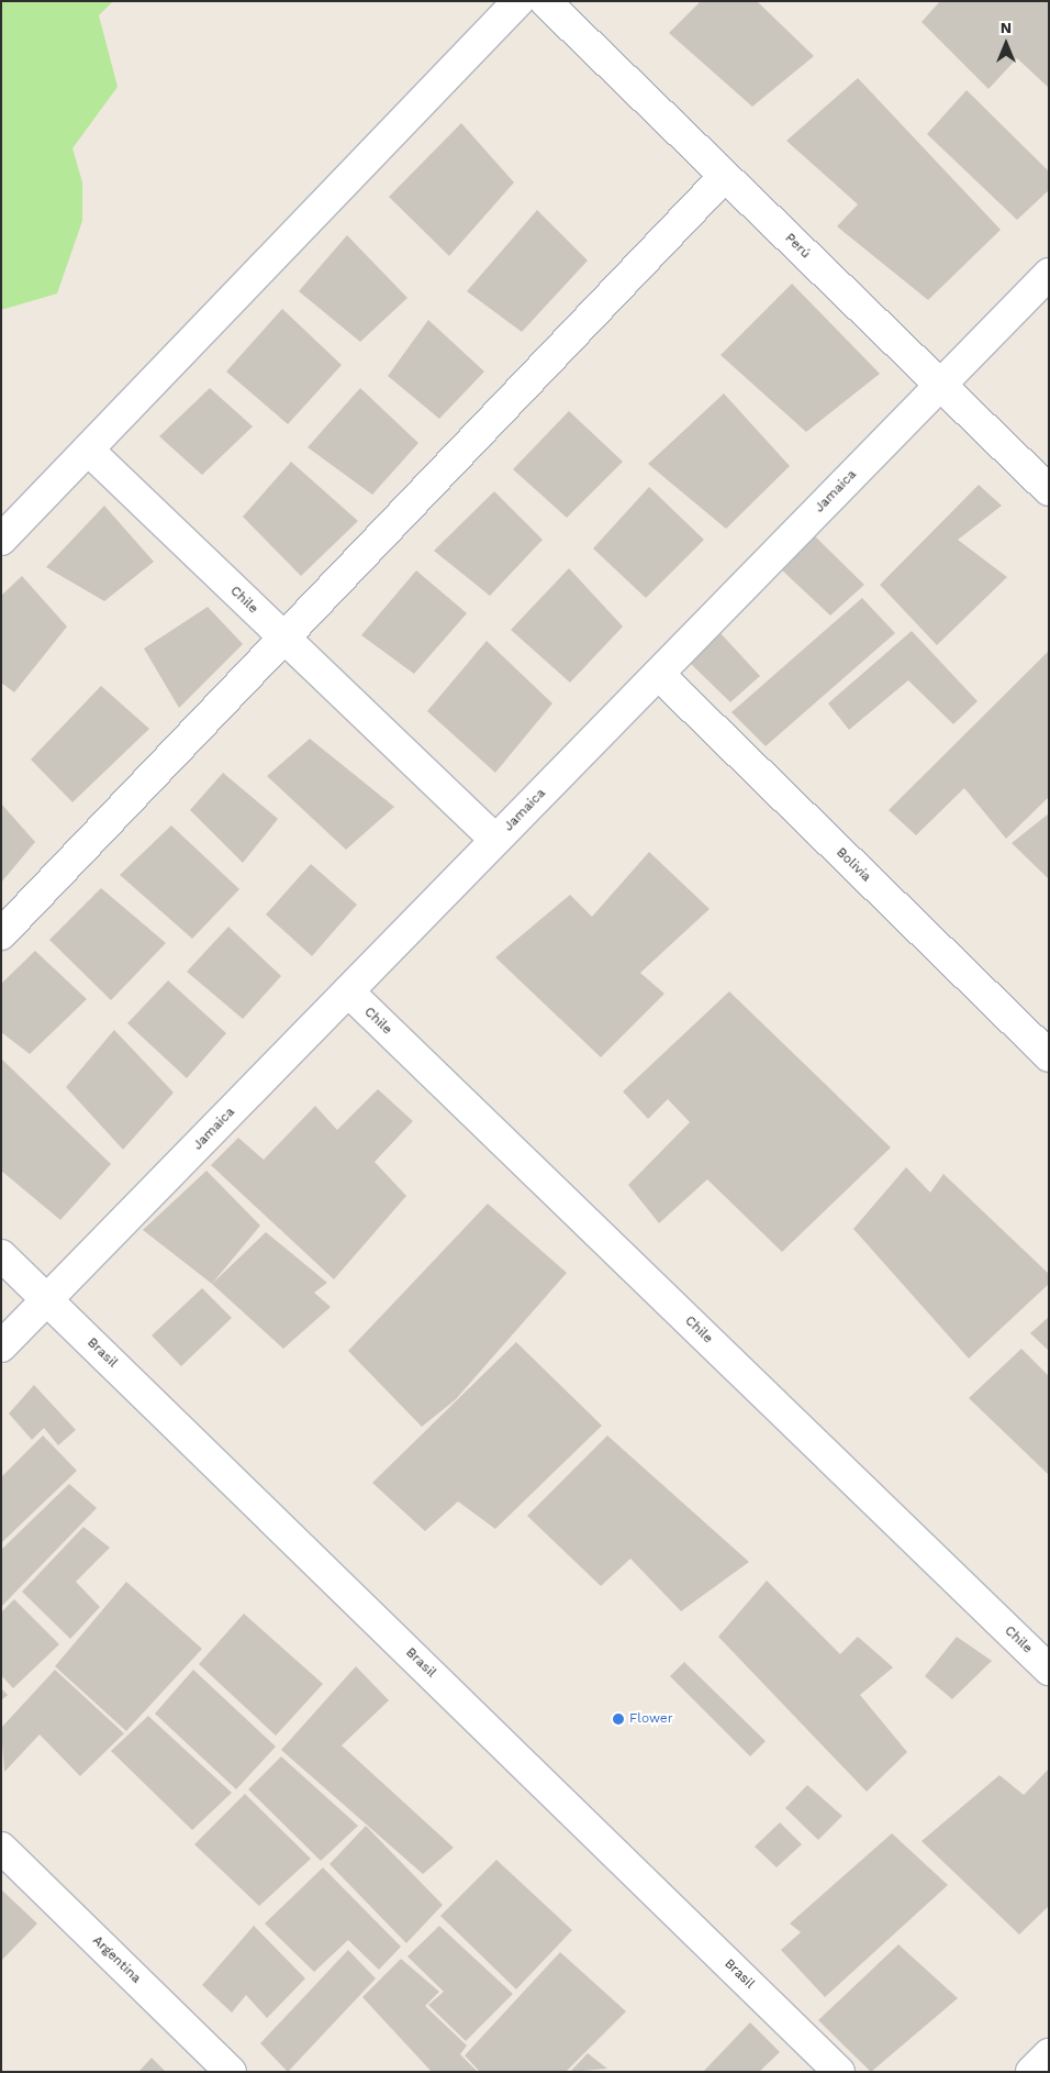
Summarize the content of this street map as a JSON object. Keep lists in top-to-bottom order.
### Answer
{
  "streets": {
    "street": [
      "Perú",
      "Jamaica",
      "Chile",
      "Bolivia",
      "Brasil",
      "Argentina"
    ]
  },
  "crossings": [
    ["Perú", "Jamaica"],
    ["Jamaica", "Chile"],
    ["Jamaica", "Bolivia"],
    ["Jamaica", "Brasil"]
  ],
  "places": ["Flower"],
  "north": "top"
}
